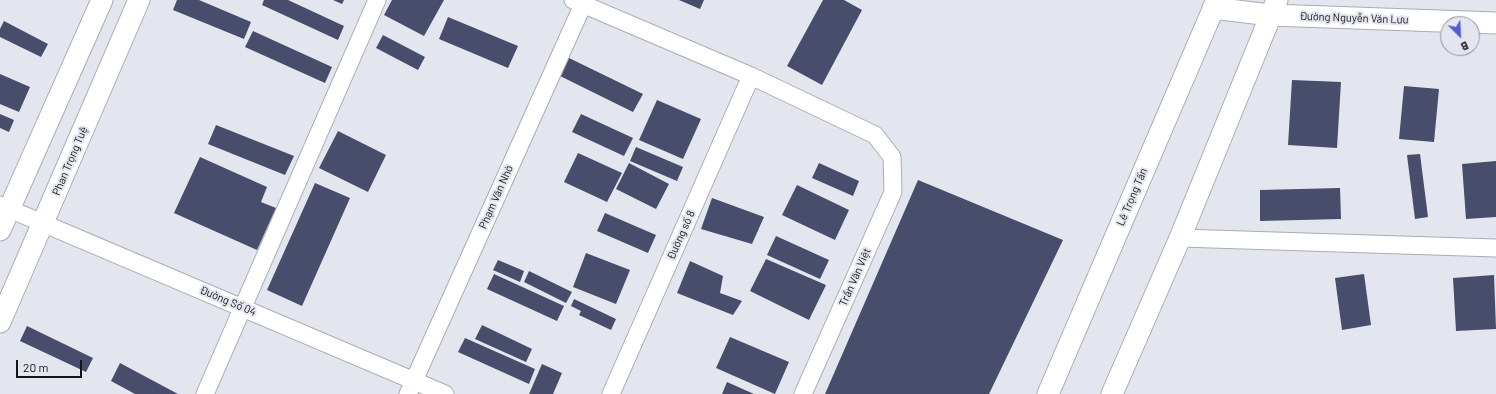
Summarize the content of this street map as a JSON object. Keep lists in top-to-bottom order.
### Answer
{
  "streets": {
    "street": [
      "Đường Nguyễn Văn Lưu",
      "Phan Trọng Tuệ",
      "Phạm Văn Nhờ",
      "Lê Trọng Tấn",
      "Đường số 8",
      "Trần Văn Việt",
      "Đường Số 04"
    ]
  },
  "crossings": [
    ["Đường Nguyễn Văn Lưu", "Lê Trọng Tấn"],
    ["Phan Trọng Tuệ", "Đường Số 04"],
    ["Phạm Văn Nhờ", "Đường Số 04"],
    ["Đường số 8", "Trần Văn Việt"]
  ],
  "scale_bar": "20 m",
  "north": "bottom right"
}
